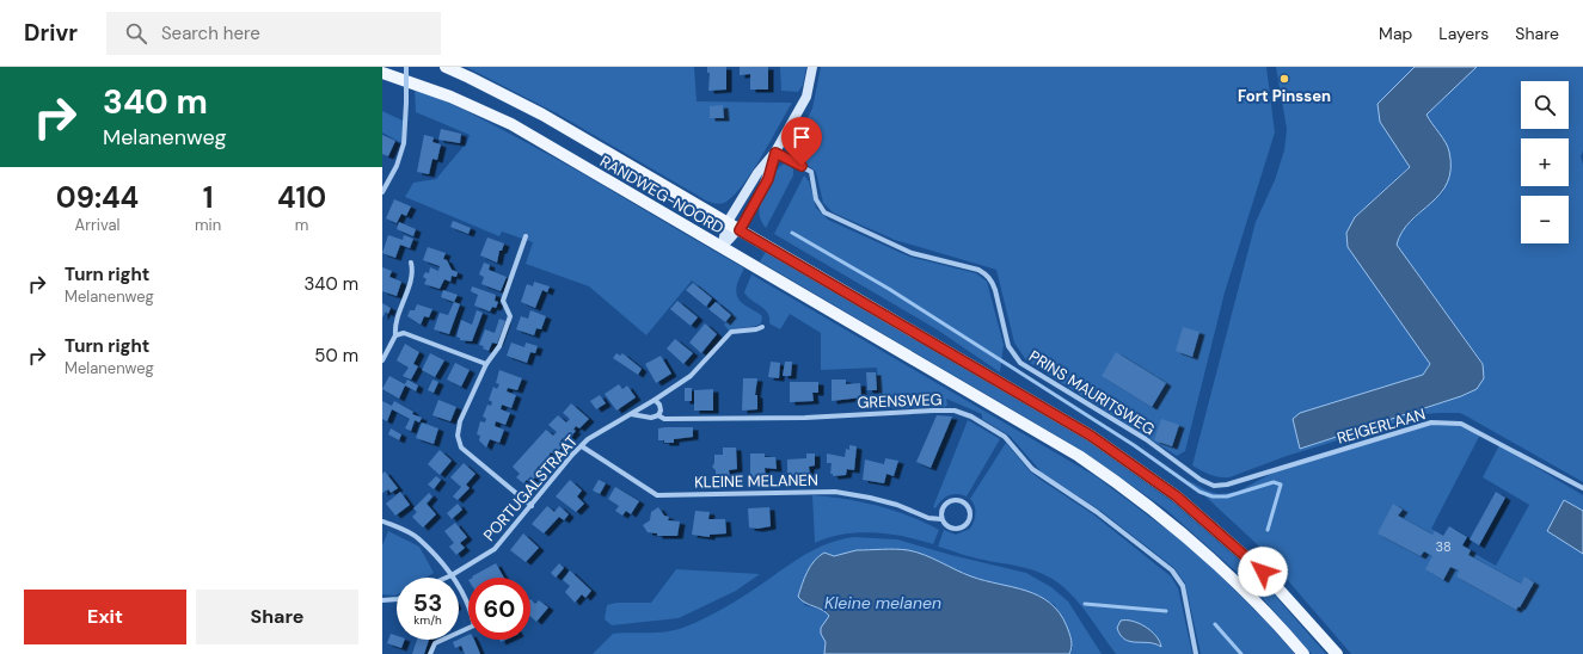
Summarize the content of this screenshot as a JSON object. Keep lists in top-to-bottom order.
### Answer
{
  "streets": {
    "main road": ["RANDWEG-NOORD"],
    "street": [
      "PRINS MAURITSWEG",
      "GRENSWEG",
      "REIGERLAAN",
      "KLEINE MELANEN",
      "PORTUGALSTRAAT"
    ]
  },
  "crossings": [
    ["PRINS MAURITSWEG", "REIGERLAAN"],
    ["GRENSWEG", "PORTUGALSTRAAT"],
    ["KLEINE MELANEN", "PORTUGALSTRAAT"]
  ],
  "water": ["Kleine melanen"],
  "places": ["Fort Pinssen"],
  "house_numbers": ["38"],
  "page": {
    "header": "Drivr",
    "search": "Search here",
    "nav": ["Map", "Layers", "Share"],
    "turn": ["340 m", "Melanenweg"],
    "map_buttons": ["+", "−"],
    "eta": [
      "09:44",
      "Arrival",
      "1",
      "min",
      "410",
      "m"
    ],
    "list": [
      {
        "name": "Turn right",
        "note": "Melanenweg",
        "value": "340 m"
      },
      {
        "name": "Turn right",
        "note": "Melanenweg",
        "value": "50 m"
      }
    ],
    "speed": "53 km/h",
    "limit": "60",
    "buttons": ["Exit", "Share"]
  }
}
